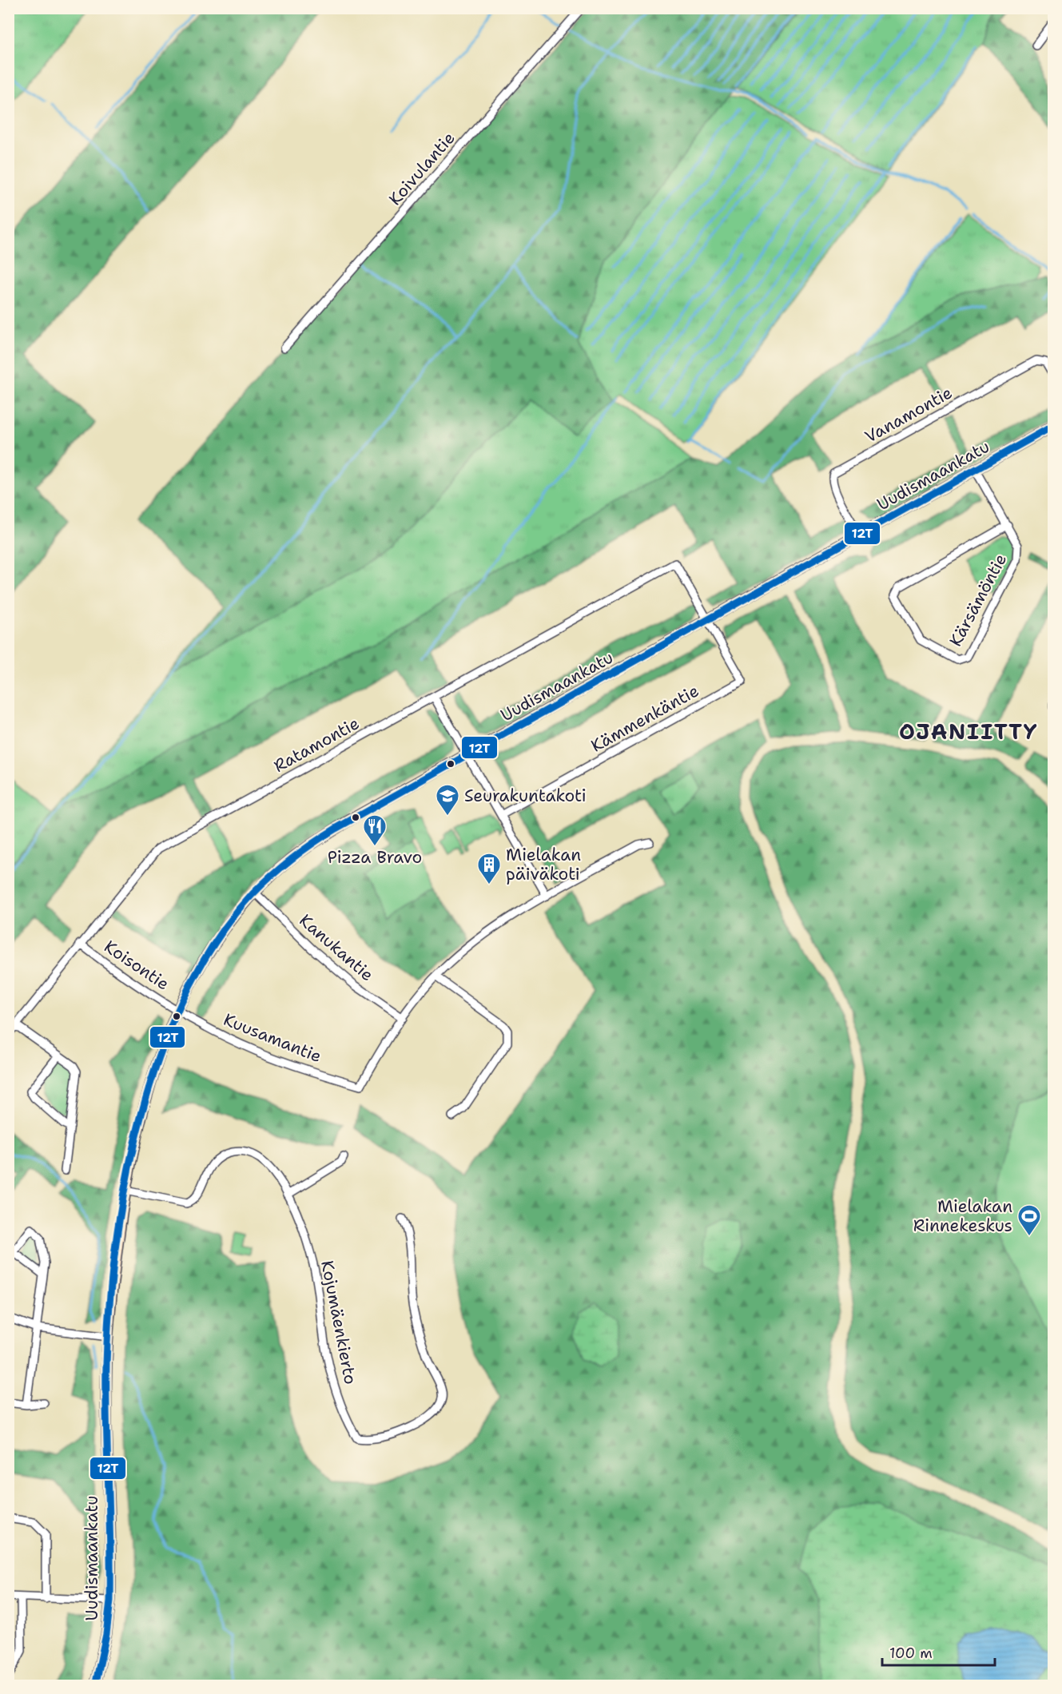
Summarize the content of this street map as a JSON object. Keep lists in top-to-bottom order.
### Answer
{
  "streets": {
    "street": [
      "Koivulantie",
      "Vanamontie",
      "Uudismaankatu",
      "Kärsämöntie",
      "Kämmenkäntie",
      "Ratamontie",
      "Kanukantie",
      "Koisontie",
      "Kuusamantie",
      "Kojumäenkierto"
    ]
  },
  "crossings": [
    ["Vanamontie", "Uudismaankatu"],
    ["Uudismaankatu", "Kärsämöntie"],
    ["Uudismaankatu", "Kämmenkäntie"],
    ["Uudismaankatu", "Ratamontie"],
    ["Uudismaankatu", "Kanukantie"],
    ["Uudismaankatu", "Koisontie"],
    ["Uudismaankatu", "Kuusamantie"],
    ["Uudismaankatu", "Kojumäenkierto"],
    ["Kämmenkäntie", "Ratamontie"],
    ["Ratamontie", "Koisontie"],
    ["Kanukantie", "Kuusamantie"],
    ["Koisontie", "Kuusamantie"]
  ],
  "districts": ["OJANIITTY"],
  "places": {
    "school or university": ["Seurakuntakoti"],
    "restaurant": ["Pizza Bravo"],
    "building": ["Mielakan päiväkoti"],
    "sports": ["Mielakan Rinnekeskus"]
  },
  "lines": ["transit line 12T"],
  "scale_bar": "100 m"
}
